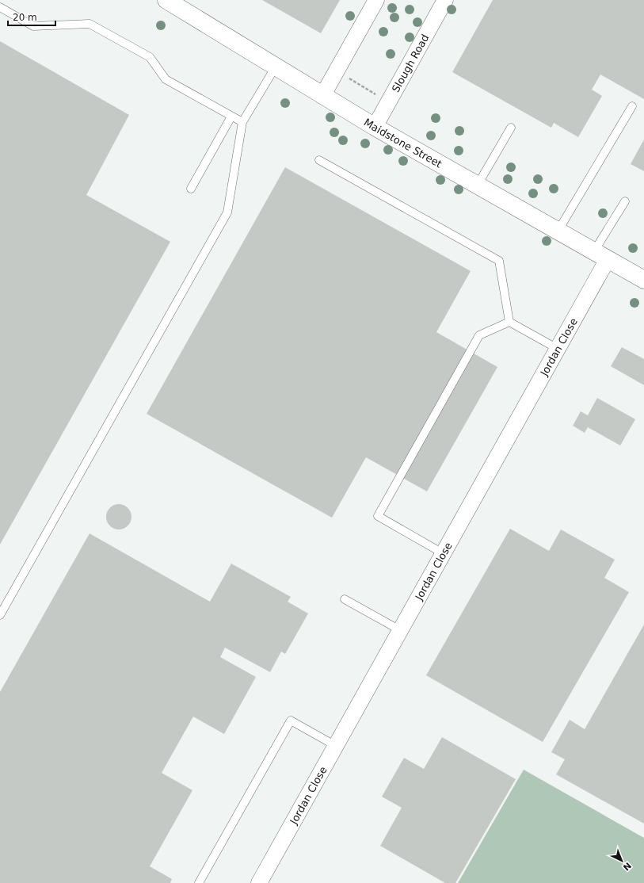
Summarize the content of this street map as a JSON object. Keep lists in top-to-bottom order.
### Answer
{
  "streets": {
    "main road": ["Maidstone Street"],
    "street": ["Slough Road", "Jordan Close"]
  },
  "crossings": [
    ["Slough Road", "Maidstone Street"],
    ["Maidstone Street", "Jordan Close"]
  ],
  "scale_bar": "20 m",
  "north": "bottom right"
}
